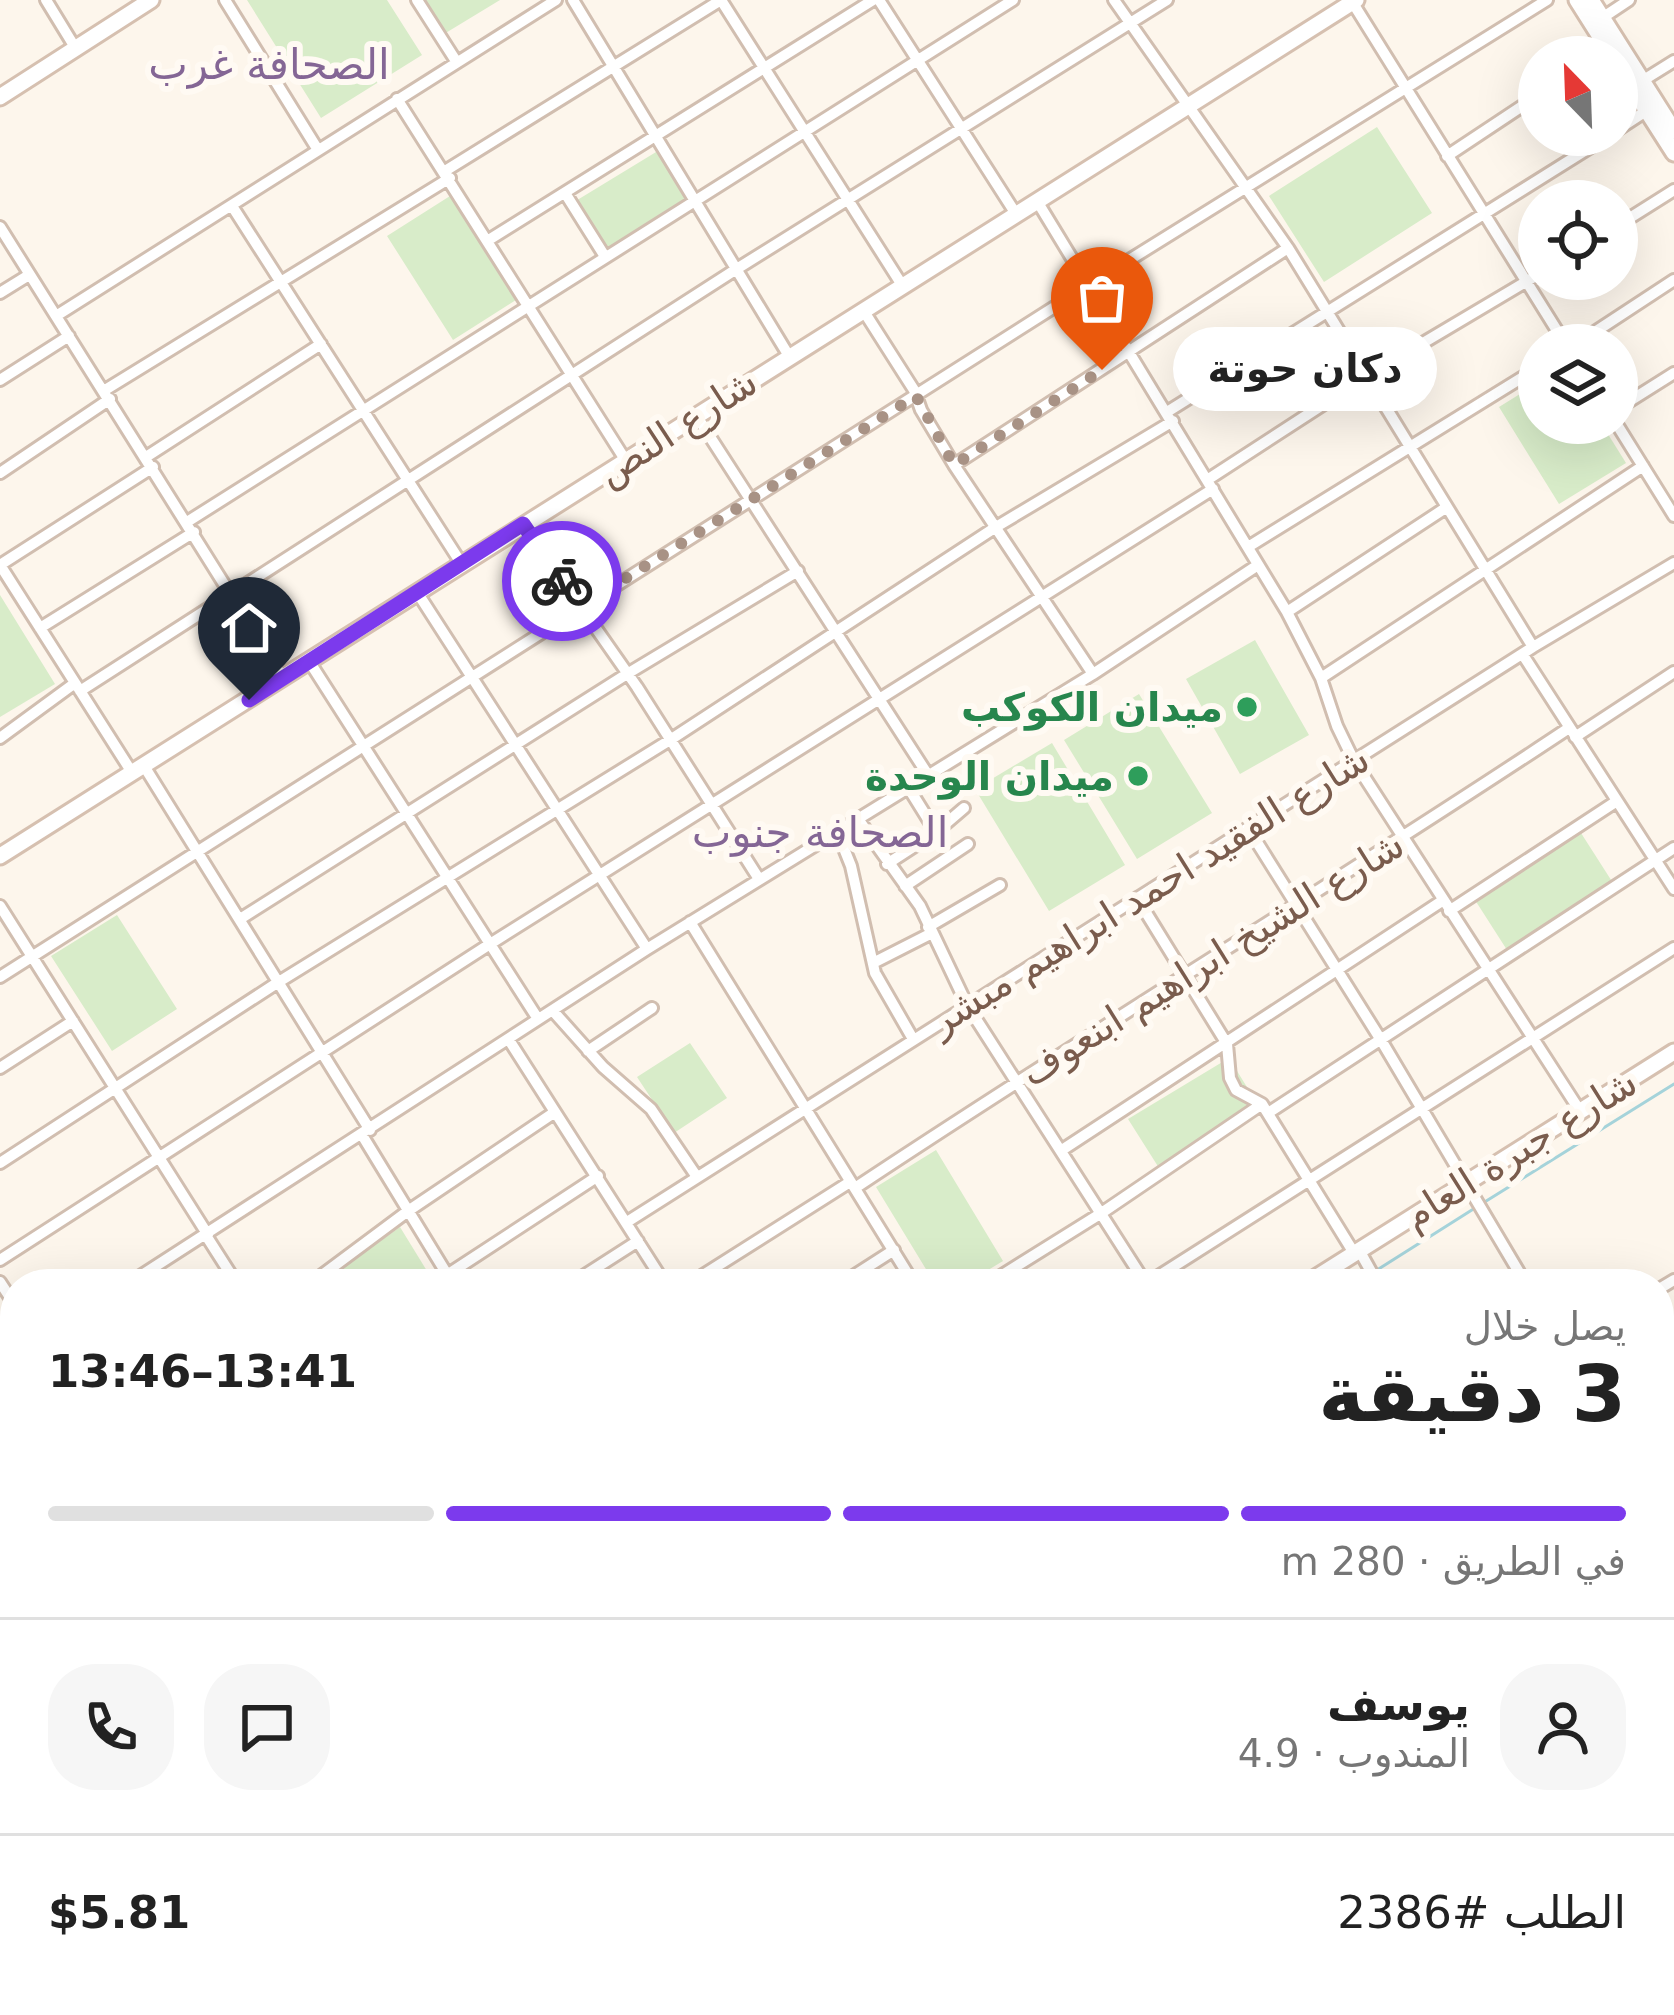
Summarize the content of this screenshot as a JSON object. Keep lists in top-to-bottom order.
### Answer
{
  "streets": {
    "street": [
      "شارع النص",
      "شارع الفقيد احمد ابراهيم مبشر",
      "شارع الشيخ ابراهيم ابنعوف",
      "شارع جبرة العام"
    ]
  },
  "districts": ["الصحافة غرب", "الصحافة جنوب"],
  "places": ["دكان حوتة", "ميدان الكوكب", "ميدان الوحدة"],
  "north": "top left",
  "page": {
    "bubble": "دكان حوتة",
    "heading": ["3 دقيقة", "يصل خلال", "13:41–13:46"],
    "panel": [
      "يوسف",
      "المندوب · 4.9",
      "الطلب #2386",
      "$5.81"
    ],
    "bar": "في الطريق · 280 m"
  }
}
